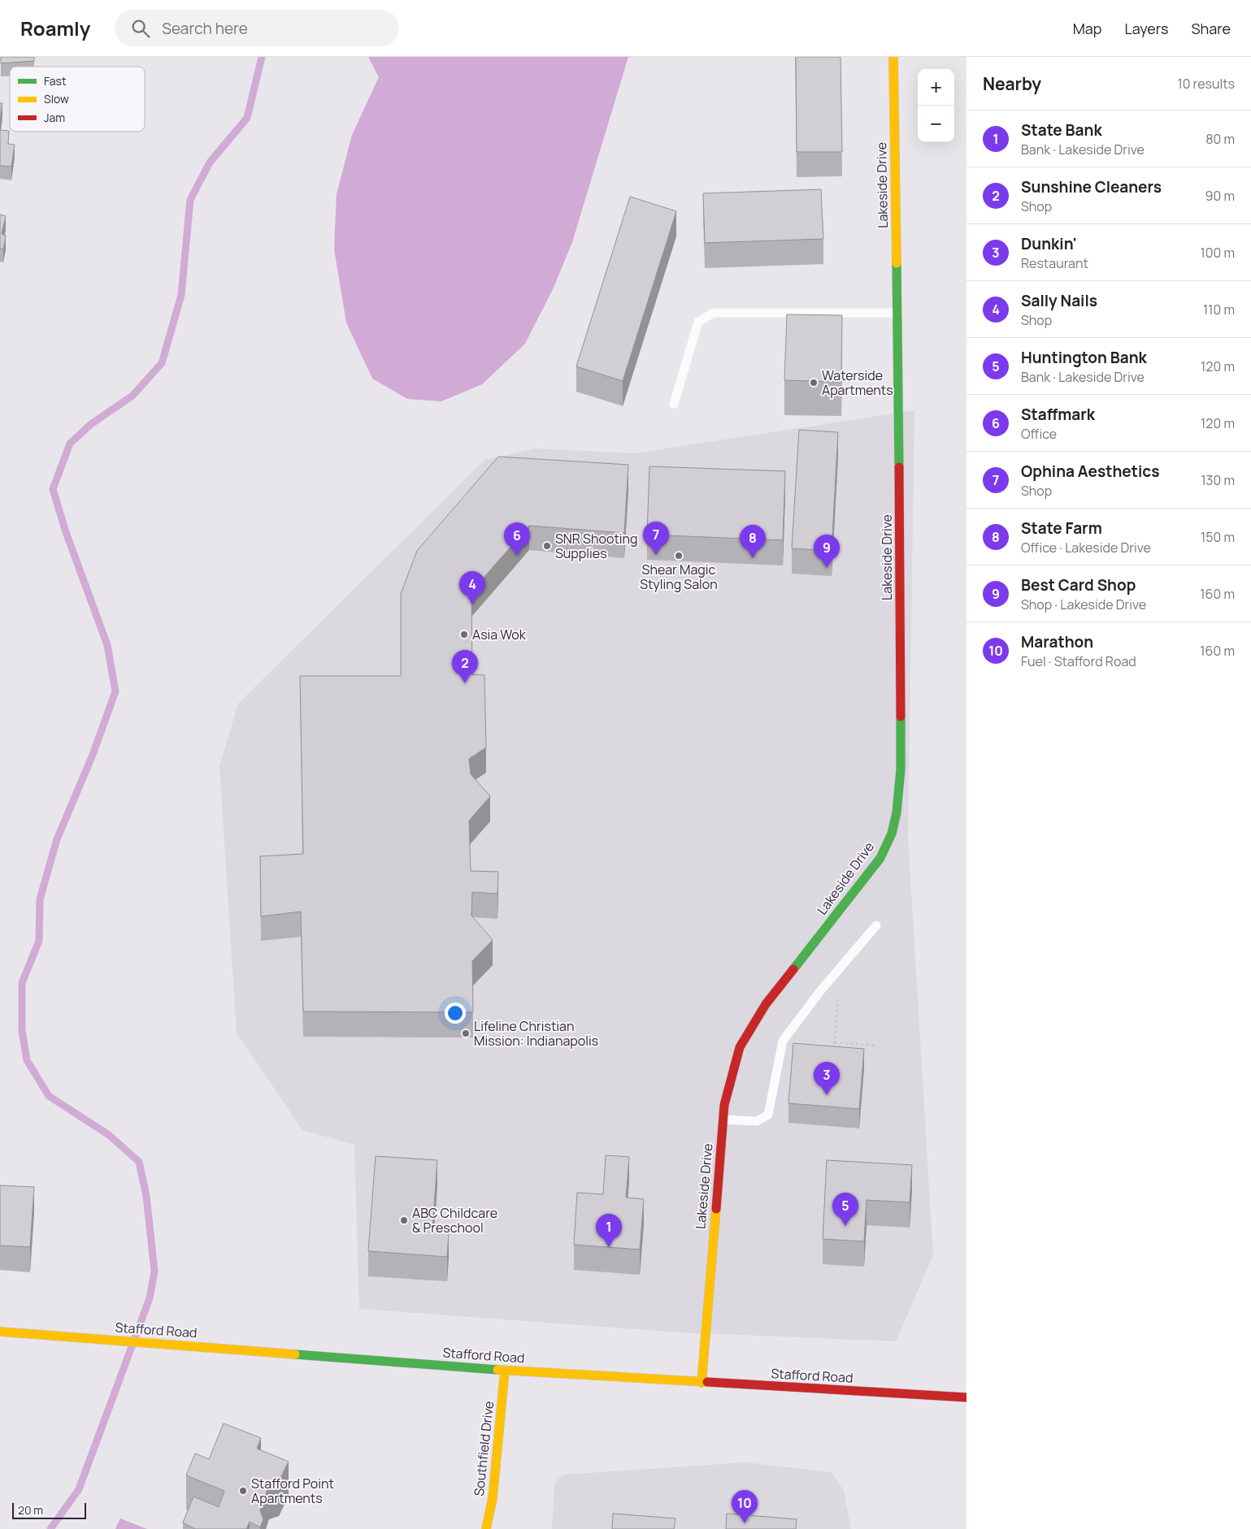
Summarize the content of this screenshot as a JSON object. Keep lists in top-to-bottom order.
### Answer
{
  "streets": {
    "street": ["Lakeside Drive", "Stafford Road", "Southfield Drive"]
  },
  "crossings": [
    ["Lakeside Drive", "Stafford Road"],
    ["Stafford Road", "Southfield Drive"]
  ],
  "places": [
    "Waterside Apartments",
    "SNR Shooting Supplies",
    "Shear Magic Styling Salon",
    "Asia Wok",
    "Lifeline Christian Mission: Indianapolis",
    "ABC Childcare & Preschool",
    "Stafford Point Apartments"
  ],
  "legend": ["Fast", "Slow", "Jam"],
  "scale_bar": "20 m",
  "page": {
    "header": "Roamly",
    "search": "Search here",
    "nav": ["Map", "Layers", "Share"],
    "heading": ["Nearby", "10 results"],
    "map_buttons": ["+", "−"],
    "list": [
      {
        "mark": "1",
        "name": "State Bank",
        "note": "Bank · Lakeside Drive",
        "value": "80 m"
      },
      {
        "mark": "2",
        "name": "Sunshine Cleaners",
        "note": "Shop",
        "value": "90 m"
      },
      {
        "mark": "3",
        "name": "Dunkin'",
        "note": "Restaurant",
        "value": "100 m"
      },
      {
        "mark": "4",
        "name": "Sally Nails",
        "note": "Shop",
        "value": "110 m"
      },
      {
        "mark": "5",
        "name": "Huntington Bank",
        "note": "Bank · Lakeside Drive",
        "value": "120 m"
      },
      {
        "mark": "6",
        "name": "Staffmark",
        "note": "Office",
        "value": "120 m"
      },
      {
        "mark": "7",
        "name": "Ophina Aesthetics",
        "note": "Shop",
        "value": "130 m"
      },
      {
        "mark": "8",
        "name": "State Farm",
        "note": "Office · Lakeside Drive",
        "value": "150 m"
      },
      {
        "mark": "9",
        "name": "Best Card Shop",
        "note": "Shop · Lakeside Drive",
        "value": "160 m"
      },
      {
        "mark": "10",
        "name": "Marathon",
        "note": "Fuel · Stafford Road",
        "value": "160 m"
      }
    ],
    "pins": [
      "7",
      "6",
      "8",
      "9",
      "4",
      "2",
      "3",
      "5",
      "1",
      "10"
    ],
    "scale": "20 m"
  }
}
